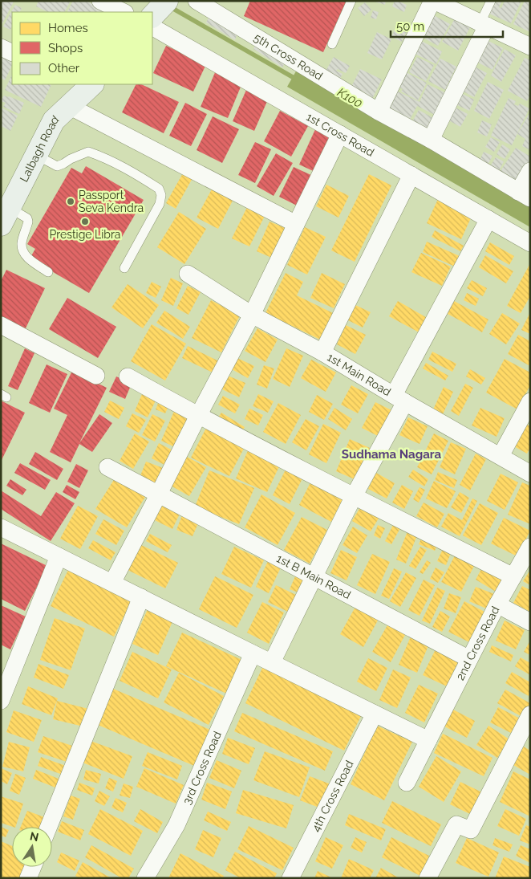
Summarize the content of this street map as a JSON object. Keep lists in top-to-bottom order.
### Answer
{
  "streets": {
    "main road": ["Lalbagh Road"],
    "street": [
      "5th Cross Road",
      "1st Cross Road",
      "1st Main Road",
      "1st B Main Road",
      "2nd Cross Road",
      "3rd Cross Road",
      "4th Cross Road"
    ]
  },
  "crossings": [
    ["1st B Main Road", "2nd Cross Road"]
  ],
  "districts": ["Sudhama Nagara"],
  "water": ["K100"],
  "places": ["Passport Seva Kendra", "Prestige Libra"],
  "legend": ["Homes", "Shops", "Other"],
  "scale_bar": "50 m",
  "north": "top"
}
